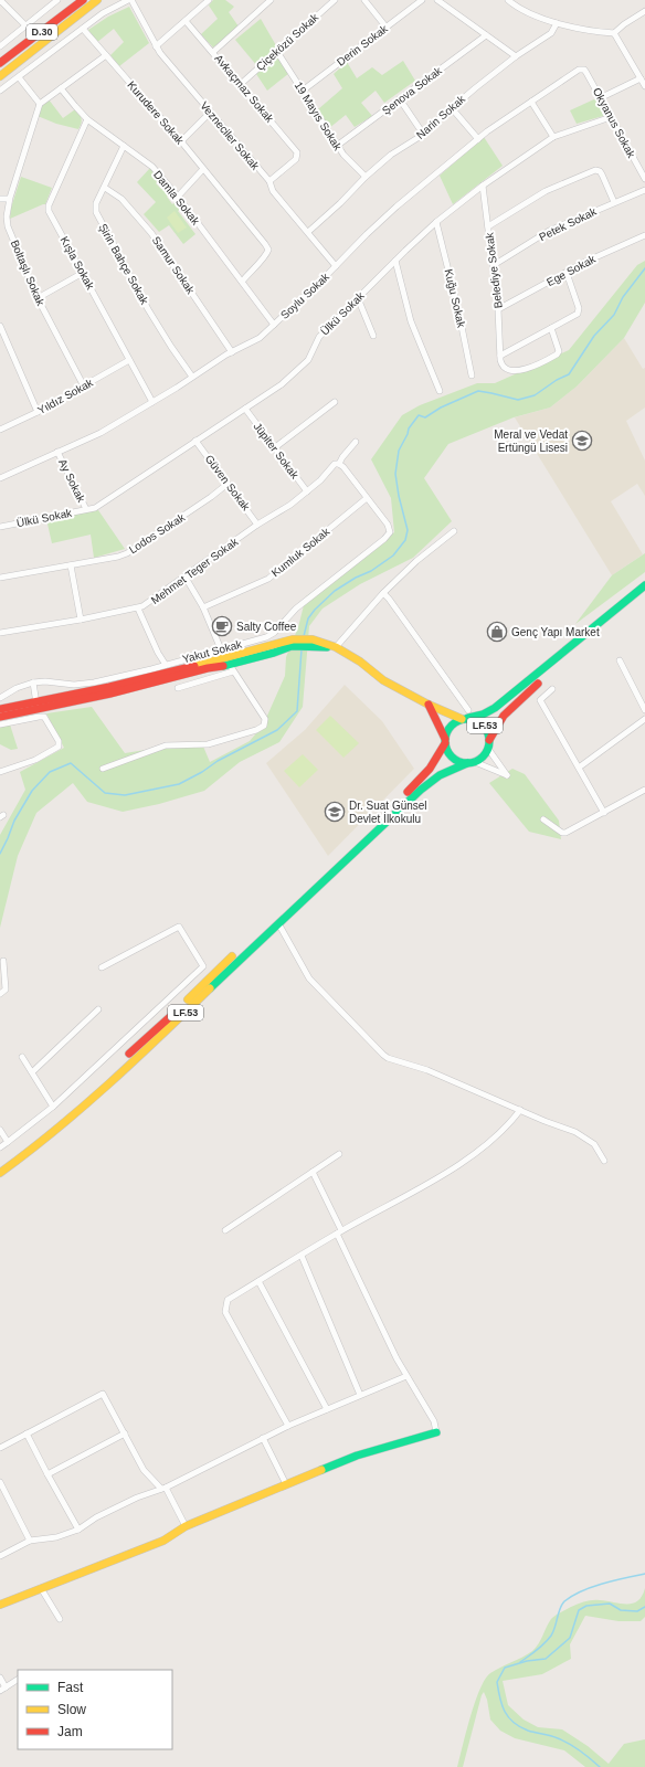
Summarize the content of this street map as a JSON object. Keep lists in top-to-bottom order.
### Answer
{
  "streets": {
    "main road": ["D.30", "LF.53"],
    "street": [
      "Çiçeközü Sokak",
      "Derin Sokak",
      "Avkaçmaz Sokak",
      "Şenova Sokak",
      "Kurudere Sokak",
      "19 Mayıs Sokak",
      "Narin Sokak",
      "Okyanus Sokak",
      "Vezneciler Sokak",
      "Damla Sokak",
      "Petek Sokak",
      "Kışla Sokak",
      "Şirin Bahçe Sokak",
      "Samur Sokak",
      "Belediye Sokak",
      "Ege Sokak",
      "Boltaşlı Sokak",
      "Soylu Sokak",
      "Kuğu Sokak",
      "Ülkü Sokak",
      "Yıldız Sokak",
      "Jüpiter Sokak",
      "Ay Sokak",
      "Güven Sokak",
      "Lodos Sokak",
      "Kumluk Sokak",
      "Mehmet Teger Sokak",
      "Yakut Sokak"
    ]
  },
  "crossings": [
    ["Çiçeközü Sokak", "Avkaçmaz Sokak"],
    ["Çiçeközü Sokak", "19 Mayıs Sokak"],
    ["Derin Sokak", "19 Mayıs Sokak"],
    ["Avkaçmaz Sokak", "Vezneciler Sokak"],
    ["Şenova Sokak", "19 Mayıs Sokak"],
    ["Kurudere Sokak", "Damla Sokak"],
    ["19 Mayıs Sokak", "Narin Sokak"],
    ["Narin Sokak", "Vezneciler Sokak"],
    ["Okyanus Sokak", "Soylu Sokak"],
    ["Okyanus Sokak", "Ülkü Sokak"],
    ["Vezneciler Sokak", "Soylu Sokak"],
    ["Damla Sokak", "Kışla Sokak"],
    ["Damla Sokak", "Şirin Bahçe Sokak"],
    ["Damla Sokak", "Soylu Sokak"],
    ["Petek Sokak", "Belediye Sokak"],
    ["Kışla Sokak", "Soylu Sokak"],
    ["Kışla Sokak", "Yıldız Sokak"],
    ["Şirin Bahçe Sokak", "Samur Sokak"],
    ["Şirin Bahçe Sokak", "Soylu Sokak"],
    ["Samur Sokak", "Soylu Sokak"],
    ["Belediye Sokak", "Ege Sokak"],
    ["Belediye Sokak", "Ülkü Sokak"],
    ["Boltaşlı Sokak", "Yıldız Sokak"],
    ["Soylu Sokak", "Ay Sokak"],
    ["Kuğu Sokak", "Ülkü Sokak"],
    ["Ülkü Sokak", "Jüpiter Sokak"],
    ["Ülkü Sokak", "Ay Sokak"],
    ["Ülkü Sokak", "Güven Sokak"],
    ["Jüpiter Sokak", "Mehmet Teger Sokak"],
    ["Güven Sokak", "Lodos Sokak"],
    ["Güven Sokak", "Mehmet Teger Sokak"],
    ["Kumluk Sokak", "Yakut Sokak"]
  ],
  "places": {
    "school or university": ["Meral ve Vedat Ertüngü Lisesi", "Dr. Suat Günsel Devlet İlkokulu"],
    "cafe": ["Salty Coffee"],
    "shop": ["Genç Yapı Market"]
  },
  "legend": ["Fast", "Slow", "Jam"]
}
